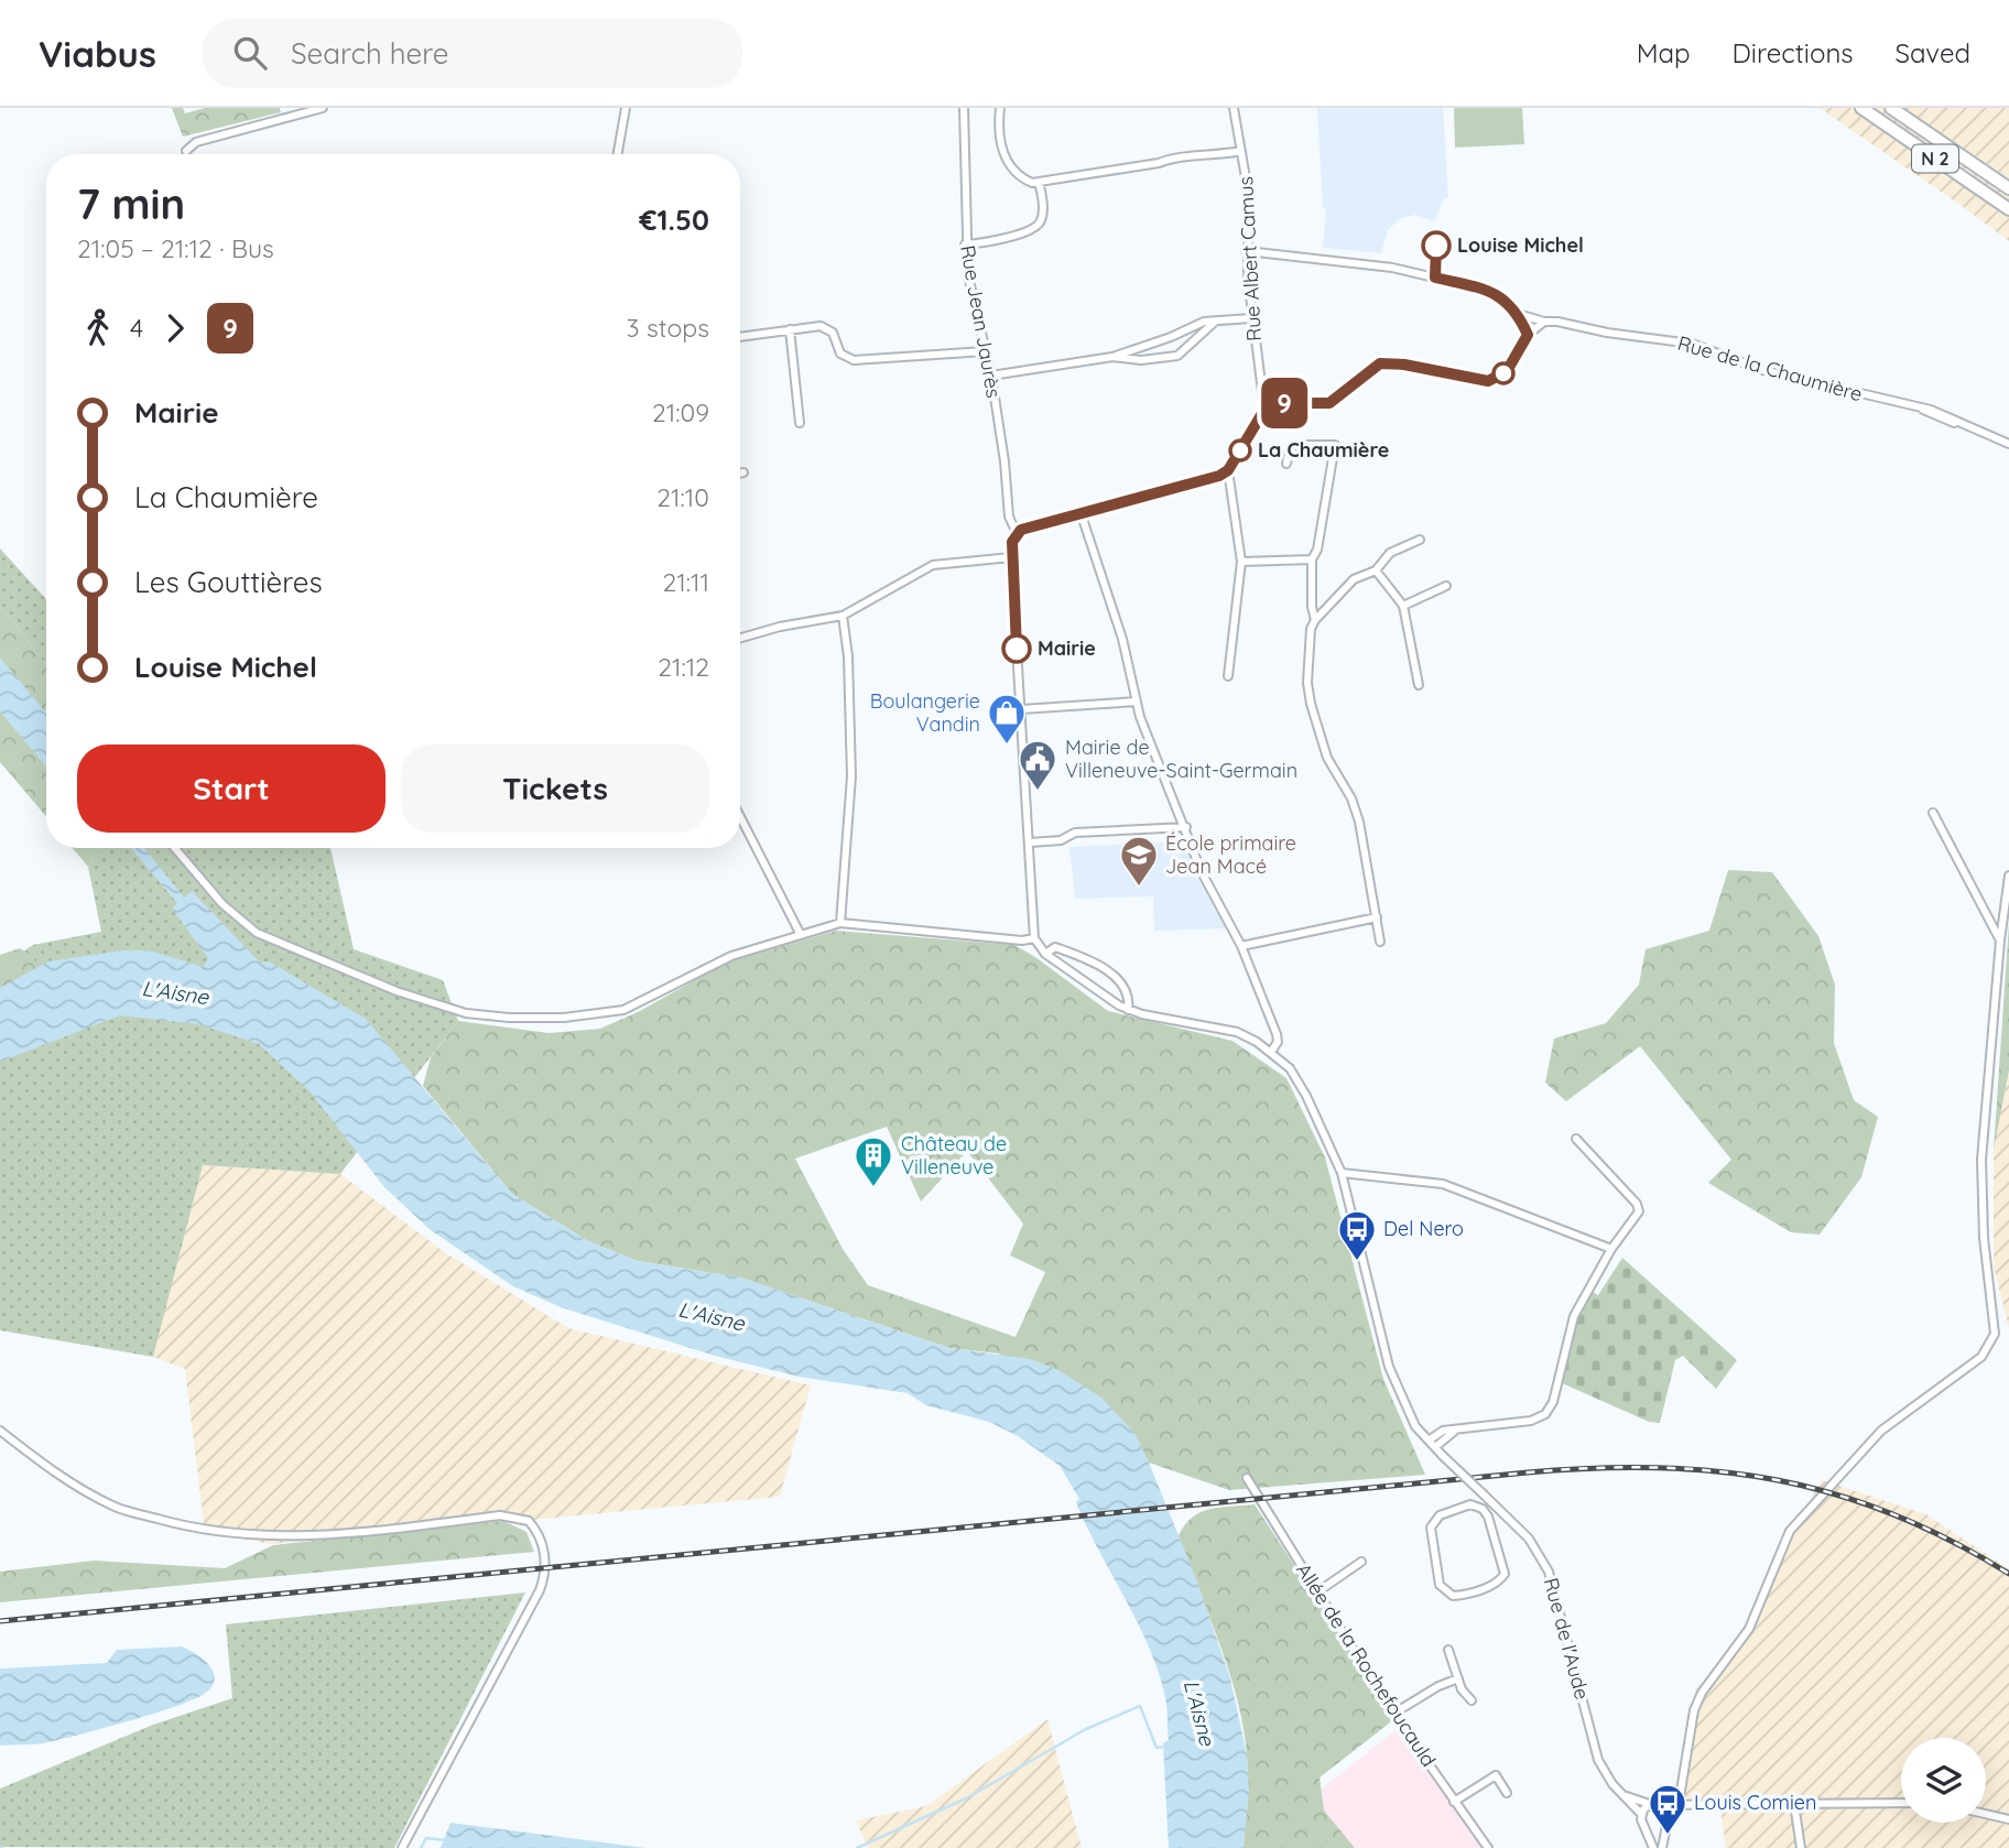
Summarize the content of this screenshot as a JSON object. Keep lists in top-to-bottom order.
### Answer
{
  "streets": {
    "highway": ["N 2"],
    "street": [
      "Rue Albert Camus",
      "Rue Jean Jaurès",
      "Rue de la Chaumière",
      "Rue de l'Aude",
      "Allée de la Rochefoucauld"
    ]
  },
  "water": ["L'Aisne"],
  "places": {
    "other": ["Louise Michel", "La Chaumière", "Mairie"],
    "shop": ["Boulangerie Vandin"],
    "public building": ["Mairie de Villeneuve-Saint-Germain"],
    "school or university": ["École primaire Jean Macé"],
    "building": ["Château de Villeneuve"],
    "bus stop": ["Del Nero", "Louis Comien"]
  },
  "lines": ["bus line 9"],
  "page": {
    "header": "Viabus",
    "search": "Search here",
    "nav": ["Map", "Directions", "Saved"],
    "on_map": "9",
    "heading": ["7 min", "21:05 – 21:12 · Bus", "€1.50"],
    "legs": ["4", "9", "3 stops"],
    "list": [
      {
        "name": "Mairie",
        "value": "21:09"
      },
      {
        "name": "La Chaumière",
        "value": "21:10"
      },
      {
        "name": "Les Gouttières",
        "value": "21:11"
      },
      {
        "name": "Louise Michel",
        "value": "21:12"
      }
    ],
    "buttons": ["Start", "Tickets"]
  }
}
